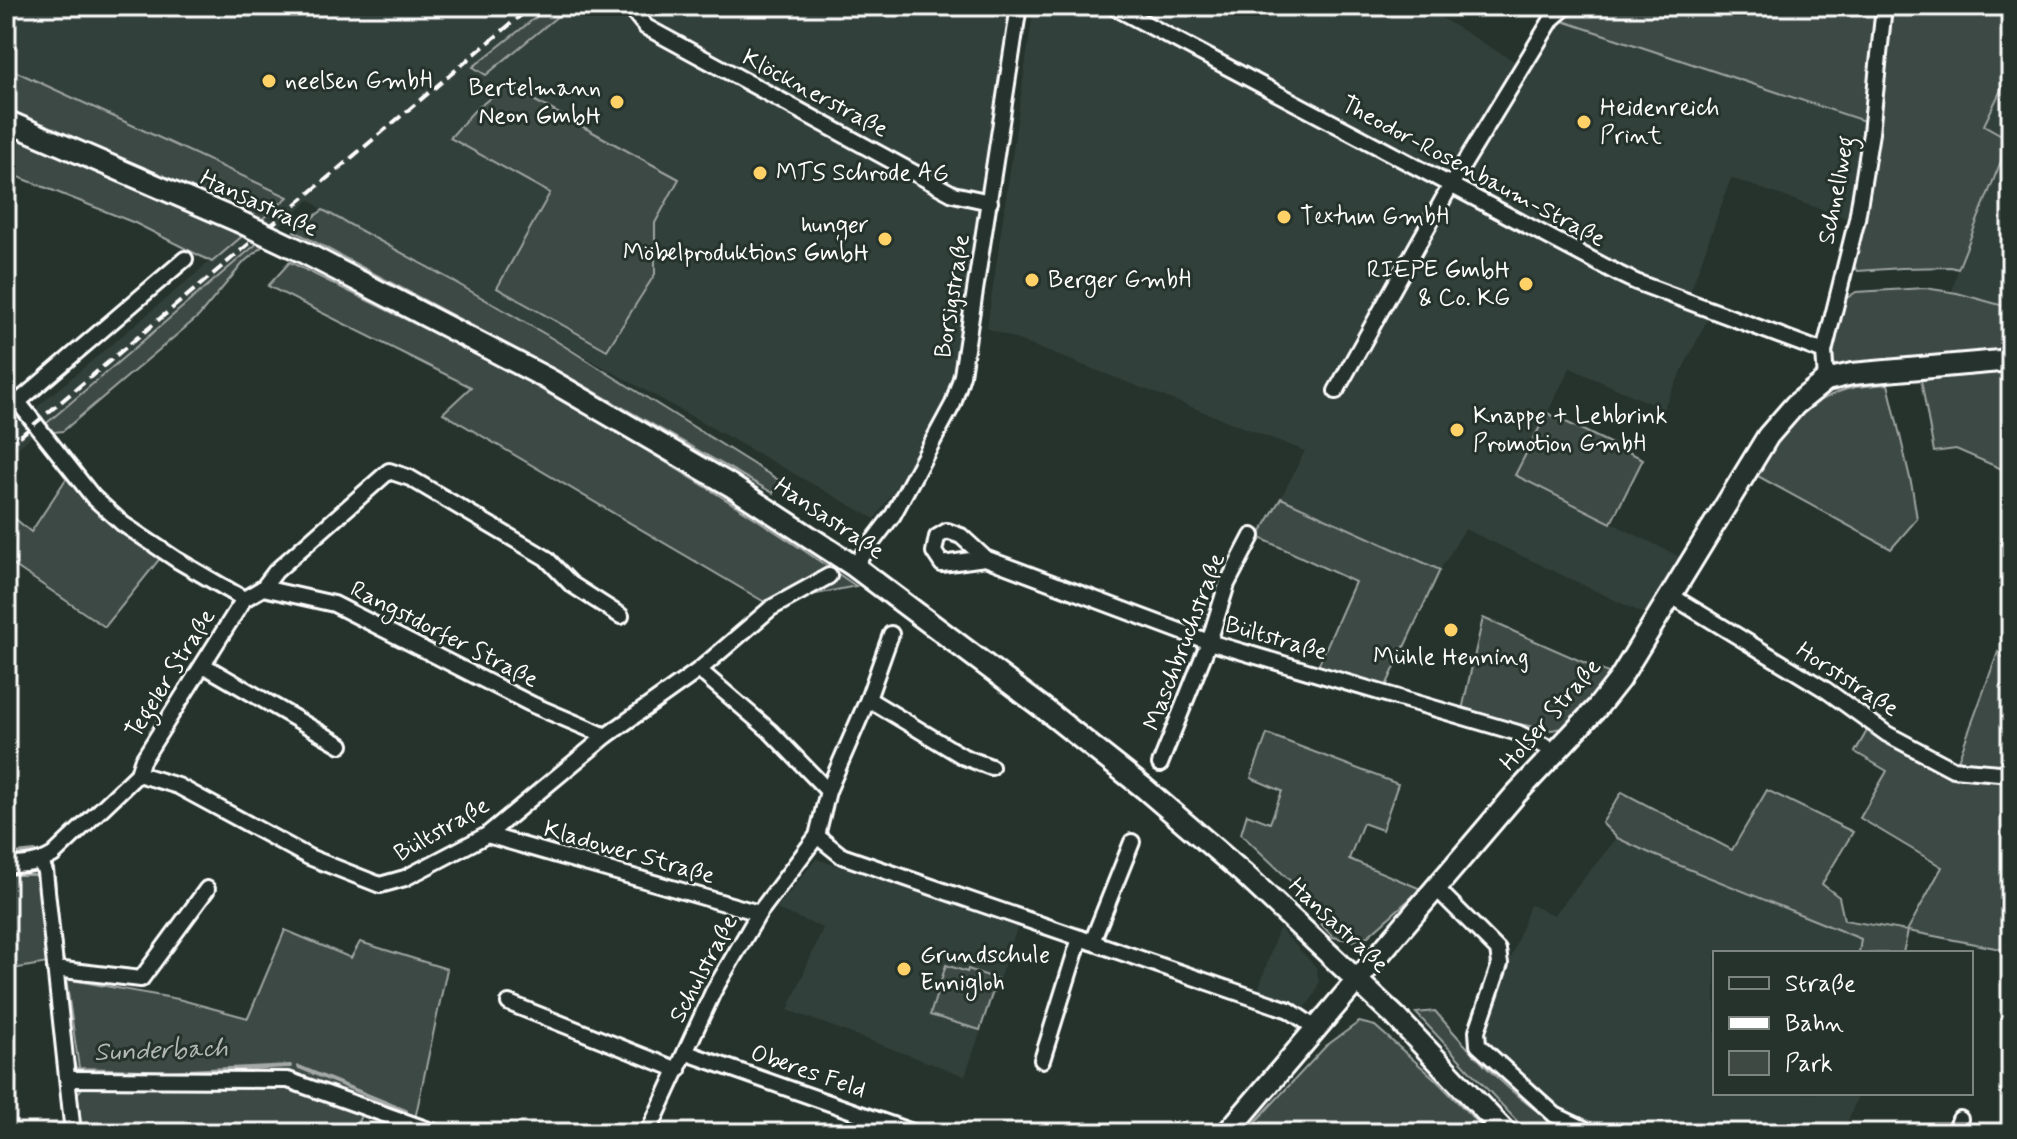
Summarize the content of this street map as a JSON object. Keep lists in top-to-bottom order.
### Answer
{
  "streets": {
    "main road": ["Hansastraße", "Holser Straße"],
    "street": [
      "Klöcknerstraße",
      "Theodor-Rosenbaum-Straße",
      "Schnellweg",
      "Borsigstraße",
      "Rangstdorfer Straße",
      "Bültstraße",
      "Maschbruchstraße",
      "Tegeler Straße",
      "Horststraße",
      "Kladower Straße",
      "Schulstraße",
      "Oberes Feld"
    ]
  },
  "crossings": [
    ["Klöcknerstraße", "Borsigstraße"],
    ["Theodor-Rosenbaum-Straße", "Schnellweg"],
    ["Schnellweg", "Holser Straße"],
    ["Hansastraße", "Borsigstraße"],
    ["Hansastraße", "Holser Straße"],
    ["Rangstdorfer Straße", "Bültstraße"],
    ["Bültstraße", "Maschbruchstraße"],
    ["Bültstraße", "Tegeler Straße"],
    ["Bültstraße", "Holser Straße"],
    ["Bültstraße", "Kladower Straße"],
    ["Horststraße", "Holser Straße"],
    ["Kladower Straße", "Schulstraße"],
    ["Schulstraße", "Oberes Feld"]
  ],
  "water": ["Sunderbach"],
  "places": [
    "neelsen GmbH",
    "Bertelmann Neon GmbH",
    "Heidenreich Print",
    "MTS Schrode AG",
    "Textum GmbH",
    "hunger Möbelproduktions GmbH",
    "Berger GmbH",
    "RIEPE GmbH & Co. KG",
    "Knappe + Lehbrink Promotion GmbH",
    "Mühle Henning",
    "Grundschule Ennigloh"
  ],
  "legend": ["Straße", "Bahn", "Park"]
}
